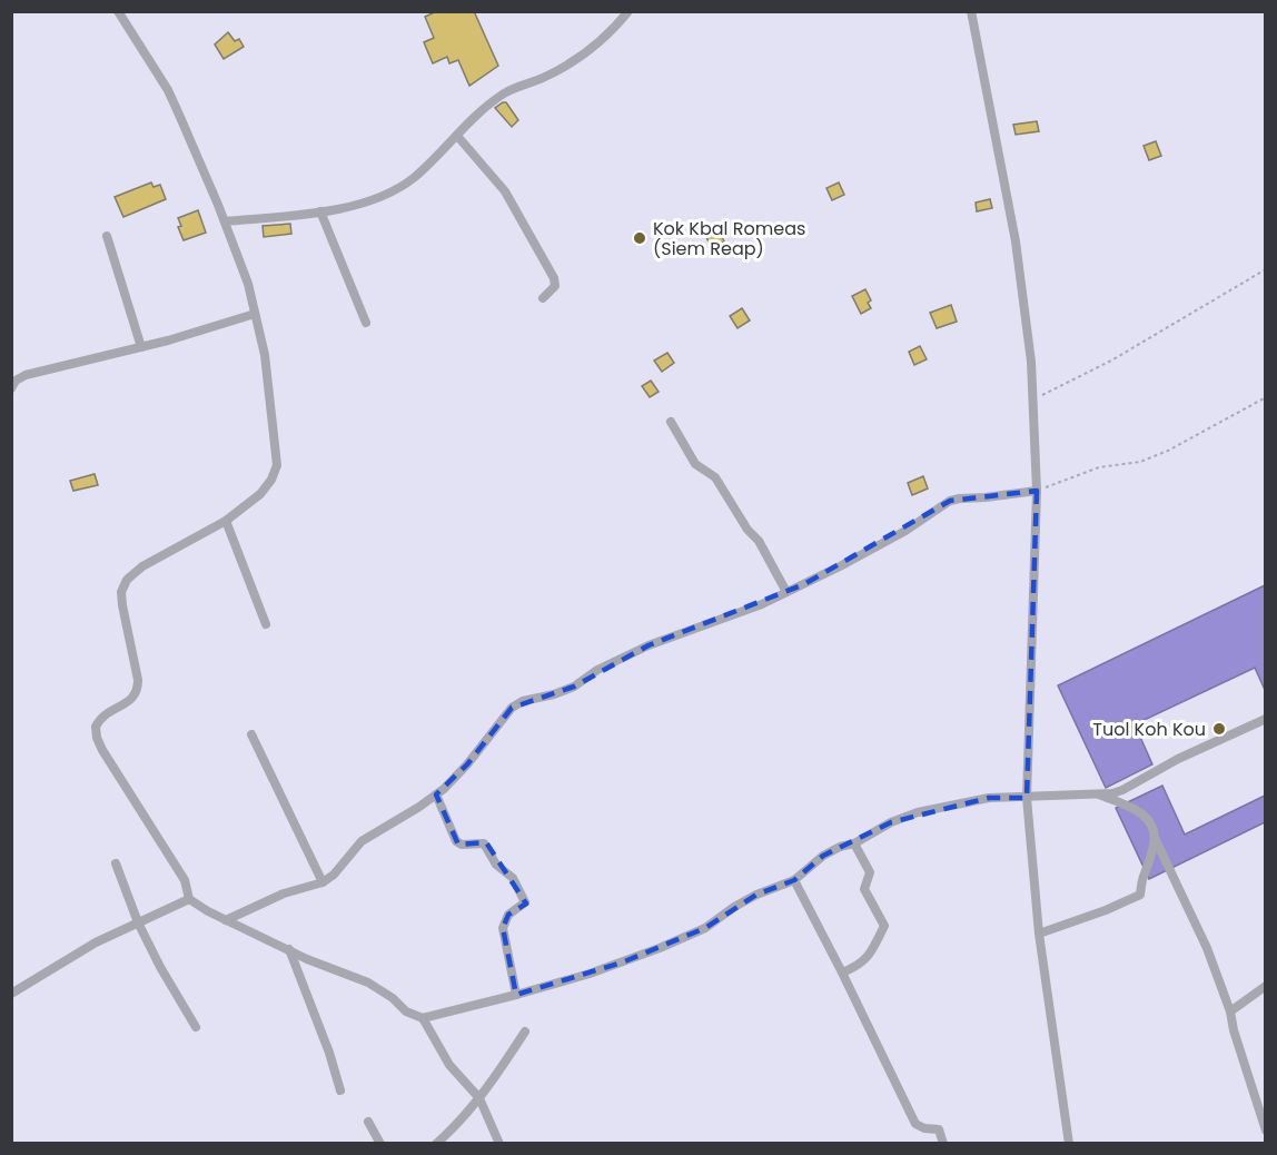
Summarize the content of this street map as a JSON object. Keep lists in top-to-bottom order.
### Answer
{
  "places": ["Kok Kbal Romeas (Siem Reap)", "Tuol Koh Kou"]
}
